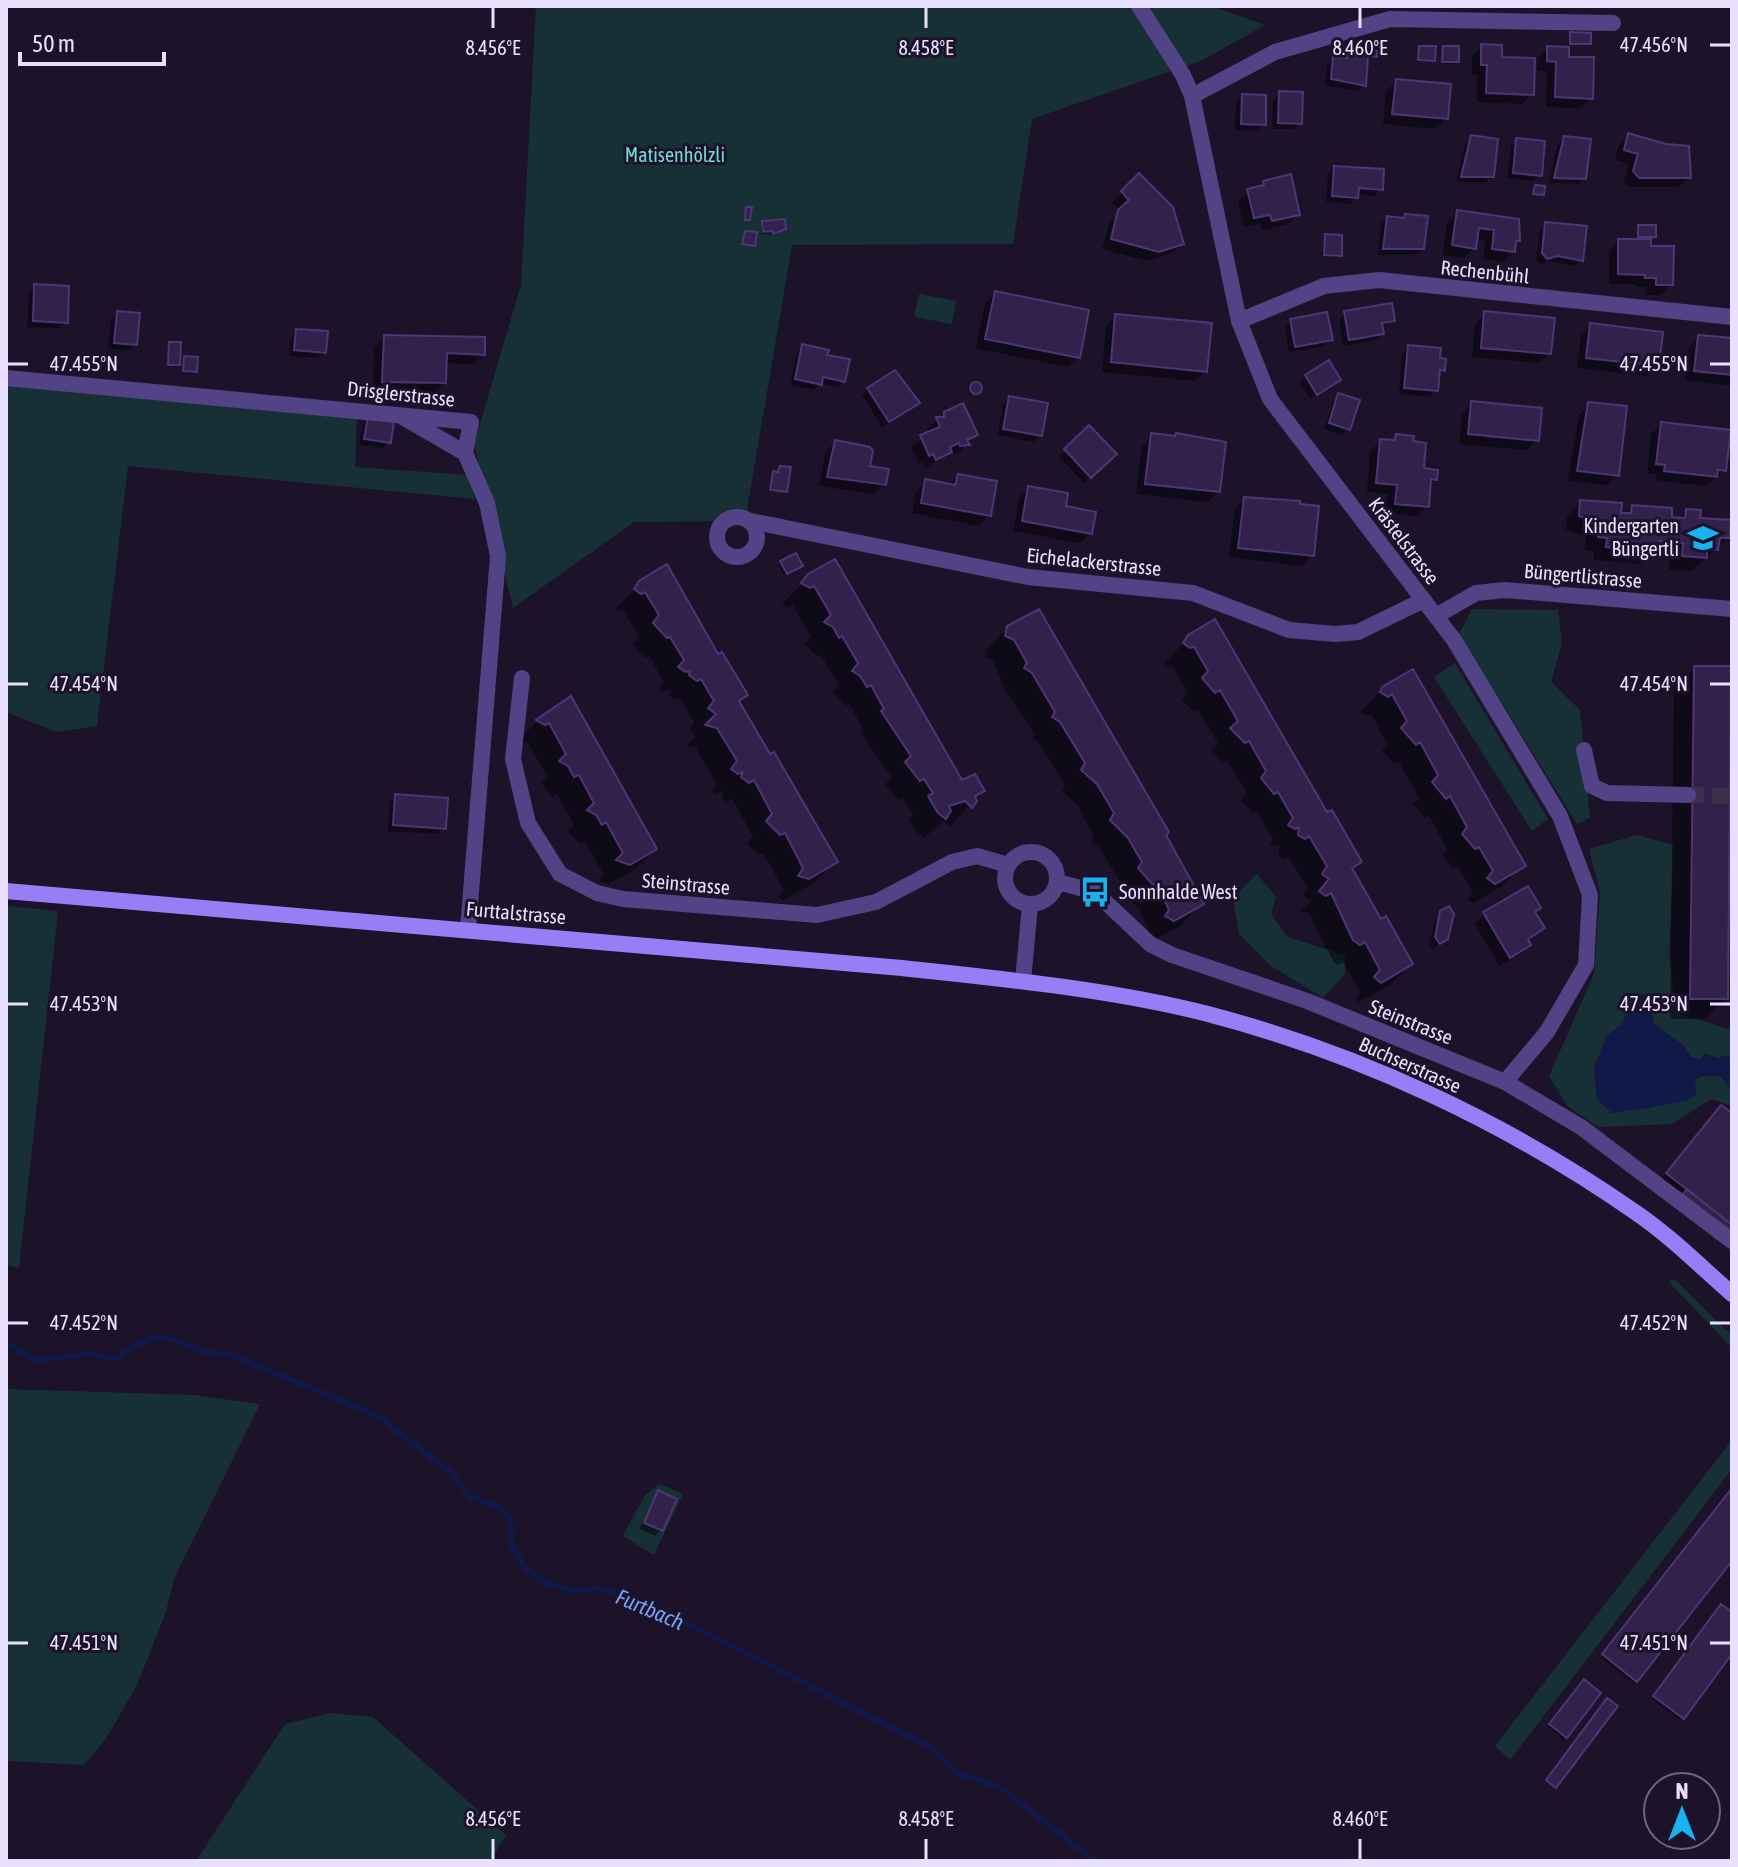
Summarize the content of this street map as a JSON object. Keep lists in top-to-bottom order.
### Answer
{
  "streets": {
    "main road": ["Furttalstrasse", "Buchserstrasse"],
    "street": [
      "Rechenbühl",
      "Drisglerstrasse",
      "Krästelstrasse",
      "Eichelackerstrasse",
      "Büngertlistrasse",
      "Steinstrasse"
    ]
  },
  "crossings": [
    ["Rechenbühl", "Krästelstrasse"],
    ["Drisglerstrasse", "Furttalstrasse"],
    ["Krästelstrasse", "Eichelackerstrasse"],
    ["Krästelstrasse", "Büngertlistrasse"],
    ["Krästelstrasse", "Steinstrasse"],
    ["Furttalstrasse", "Buchserstrasse"]
  ],
  "water": ["Furtbach"],
  "parks": ["Matisenhölzli"],
  "places": {
    "school or university": ["Kindergarten Büngertli"],
    "bus stop": ["Sonnhalde West"]
  },
  "scale_bar": "50 m",
  "north": "top",
  "coordinates": [
    "47.456°N",
    "8.456°E",
    "8.458°E",
    "8.460°E",
    "47.455°N",
    "47.454°N",
    "47.453°N",
    "47.452°N",
    "47.451°N"
  ]
}
